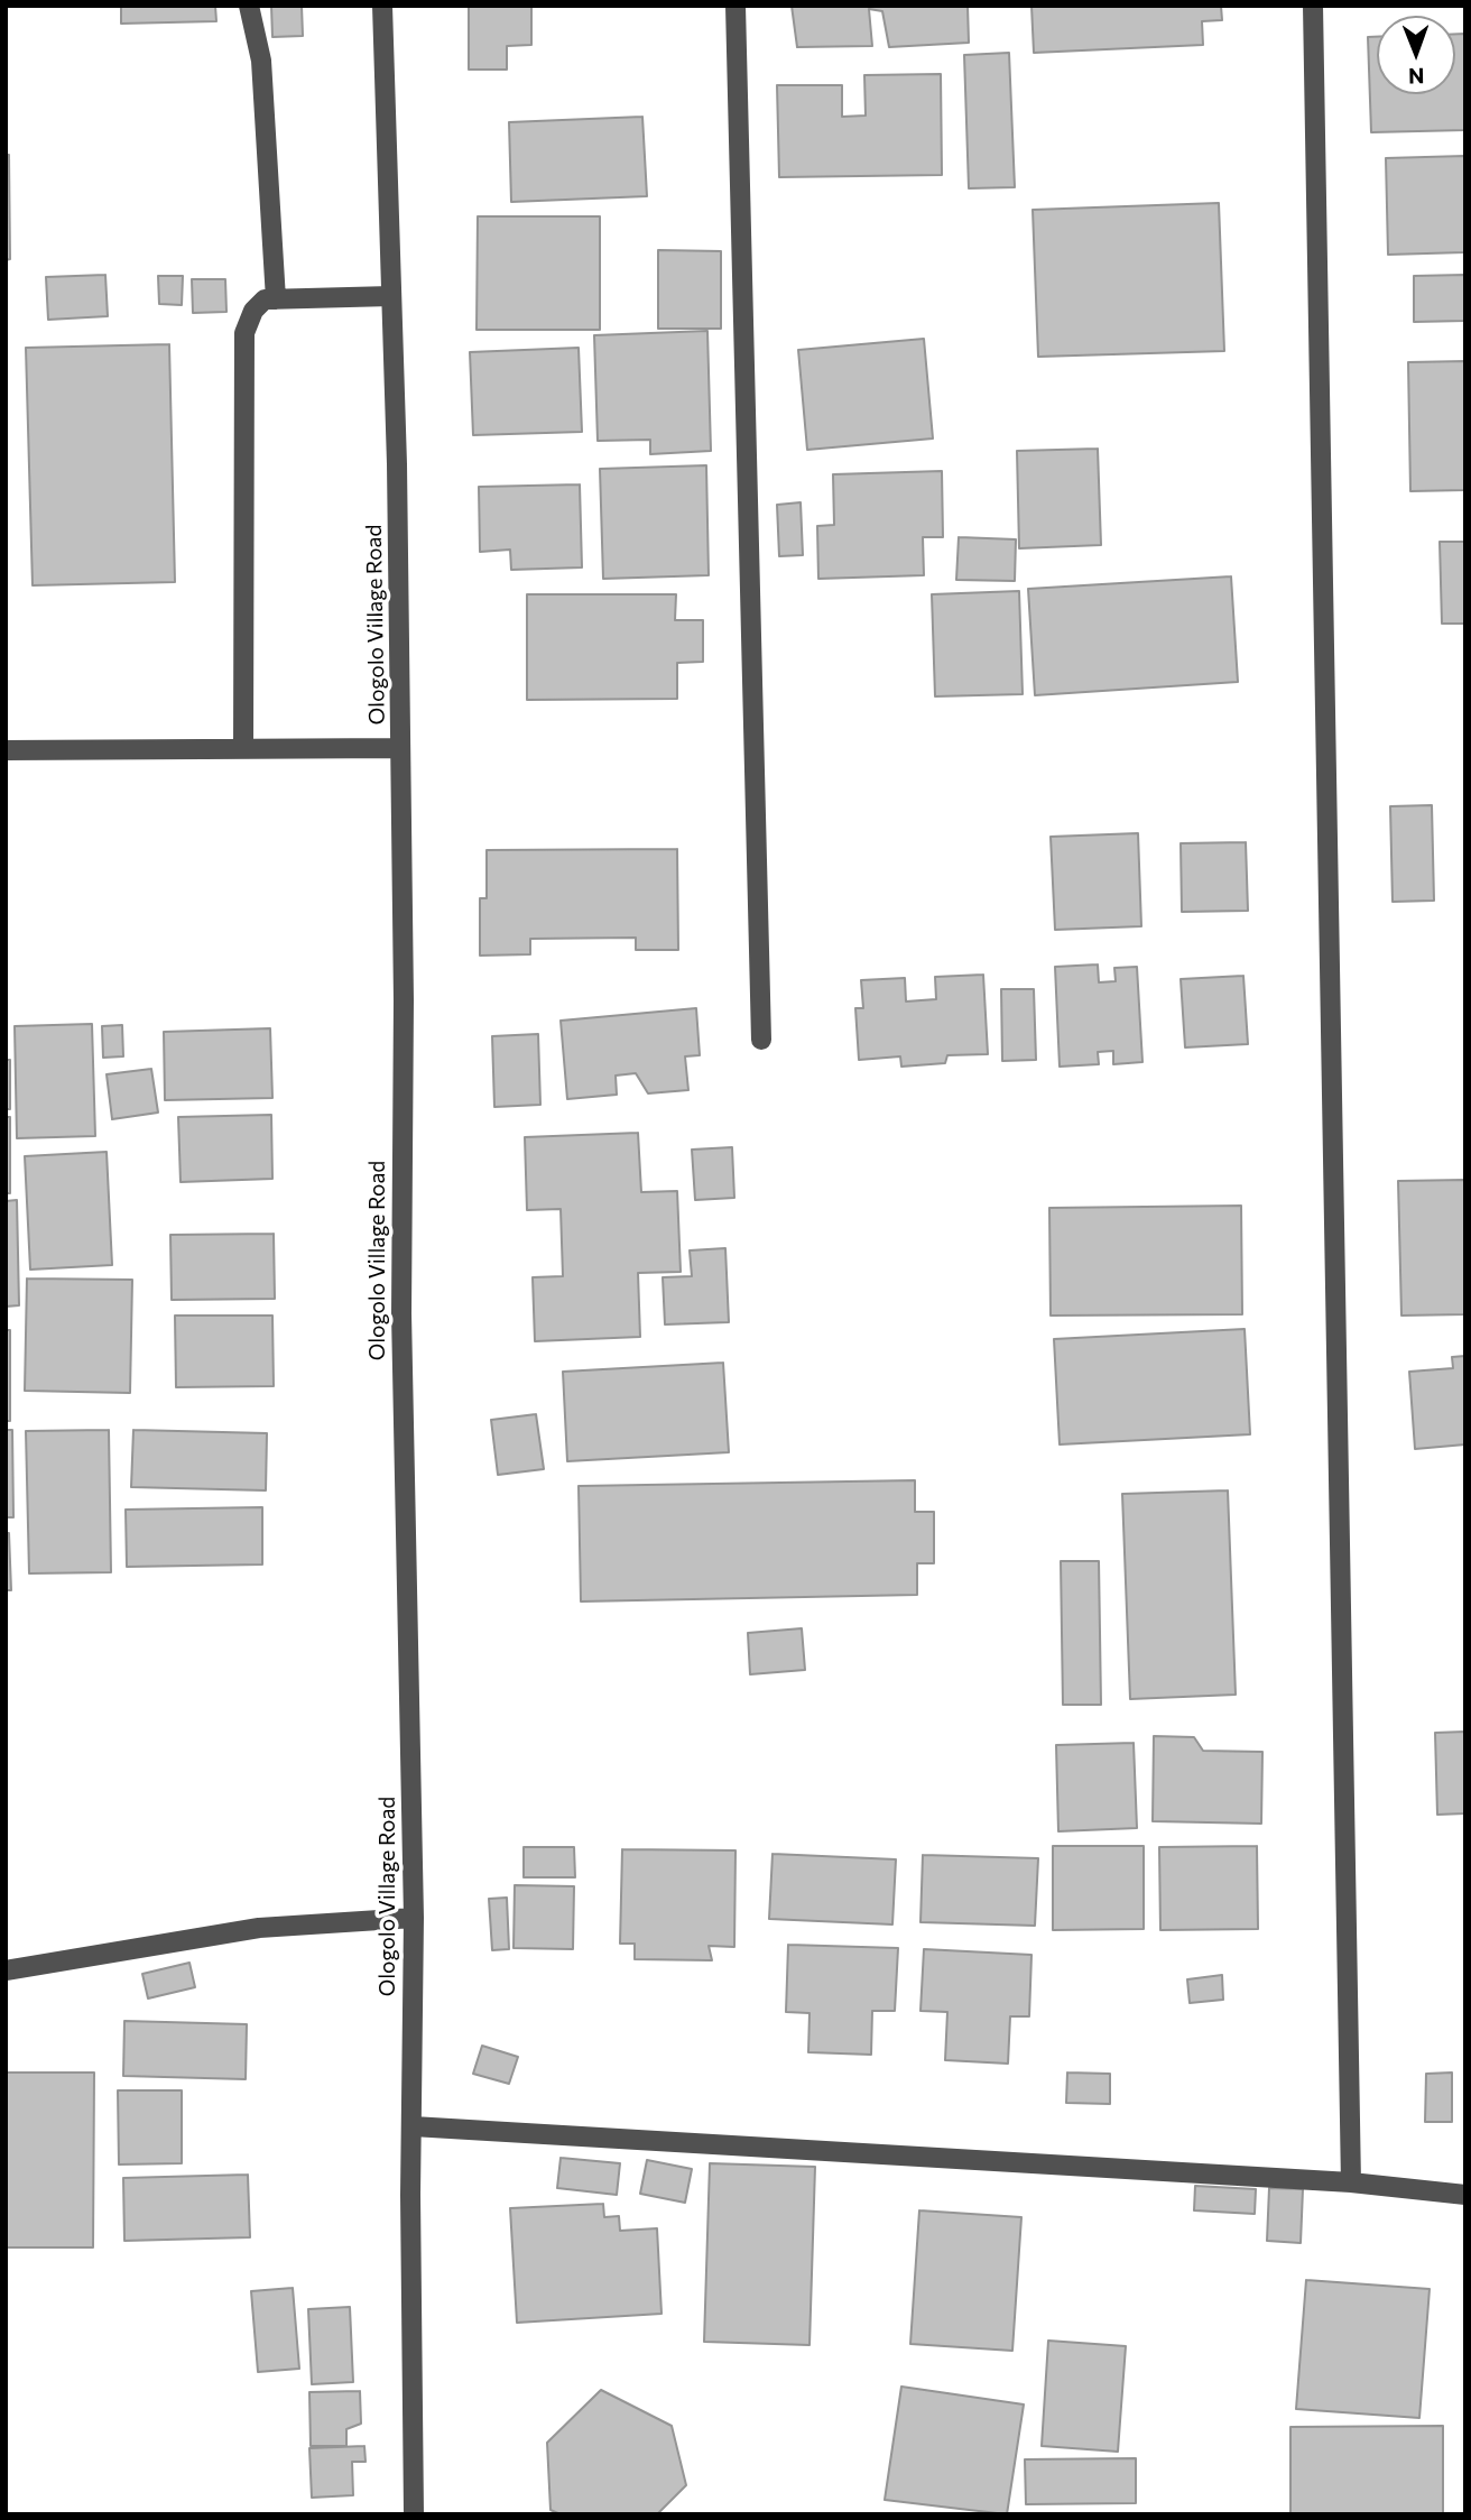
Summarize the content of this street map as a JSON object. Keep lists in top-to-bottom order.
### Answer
{
  "streets": {
    "street": ["Ologolo Village Road"]
  },
  "north": "bottom"
}
